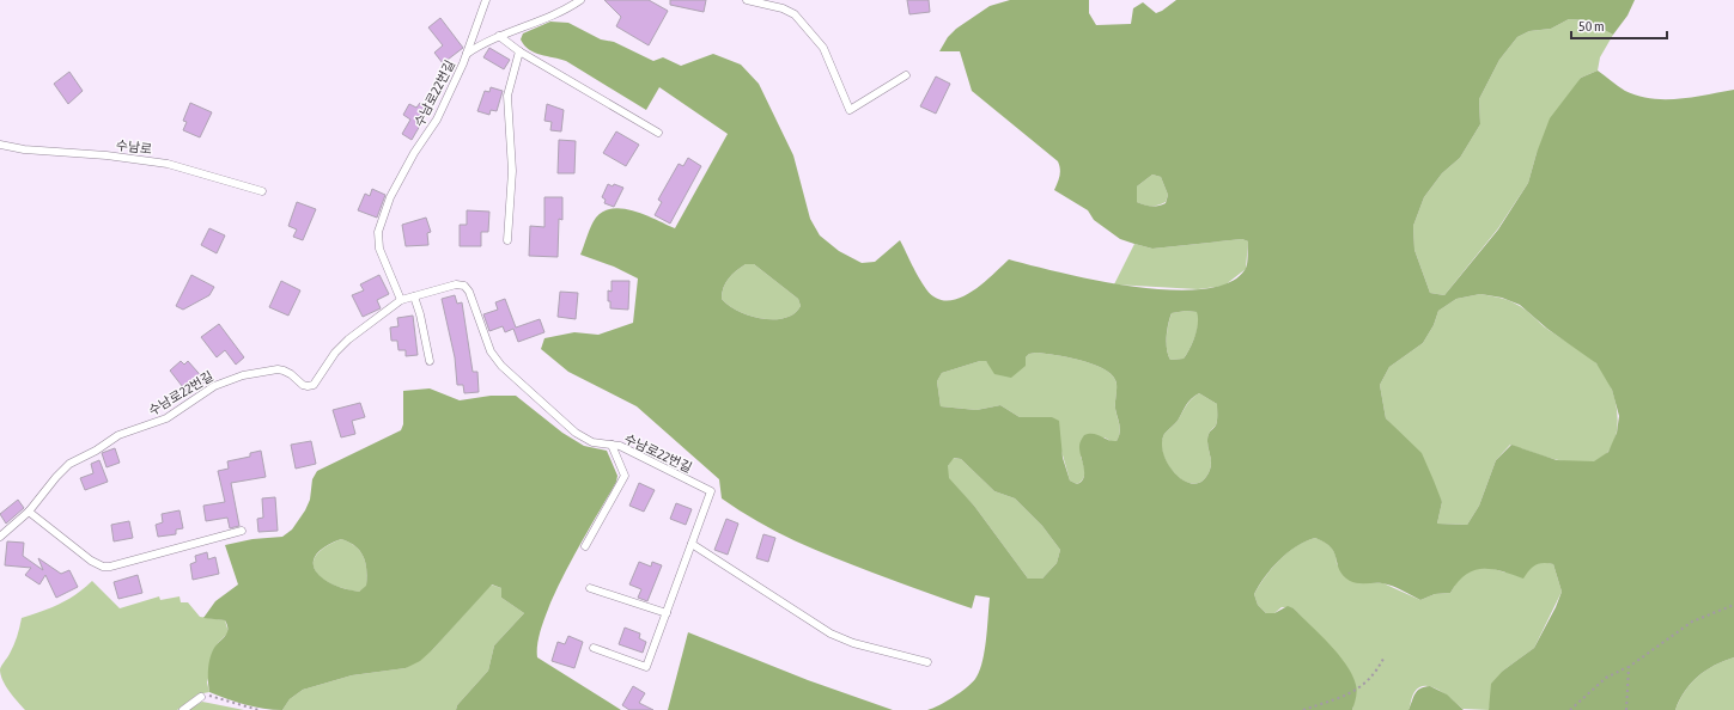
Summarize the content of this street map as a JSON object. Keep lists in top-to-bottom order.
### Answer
{
  "streets": {
    "lane": ["수남로22번길", "수남로"]
  },
  "scale_bar": "50 m"
}
